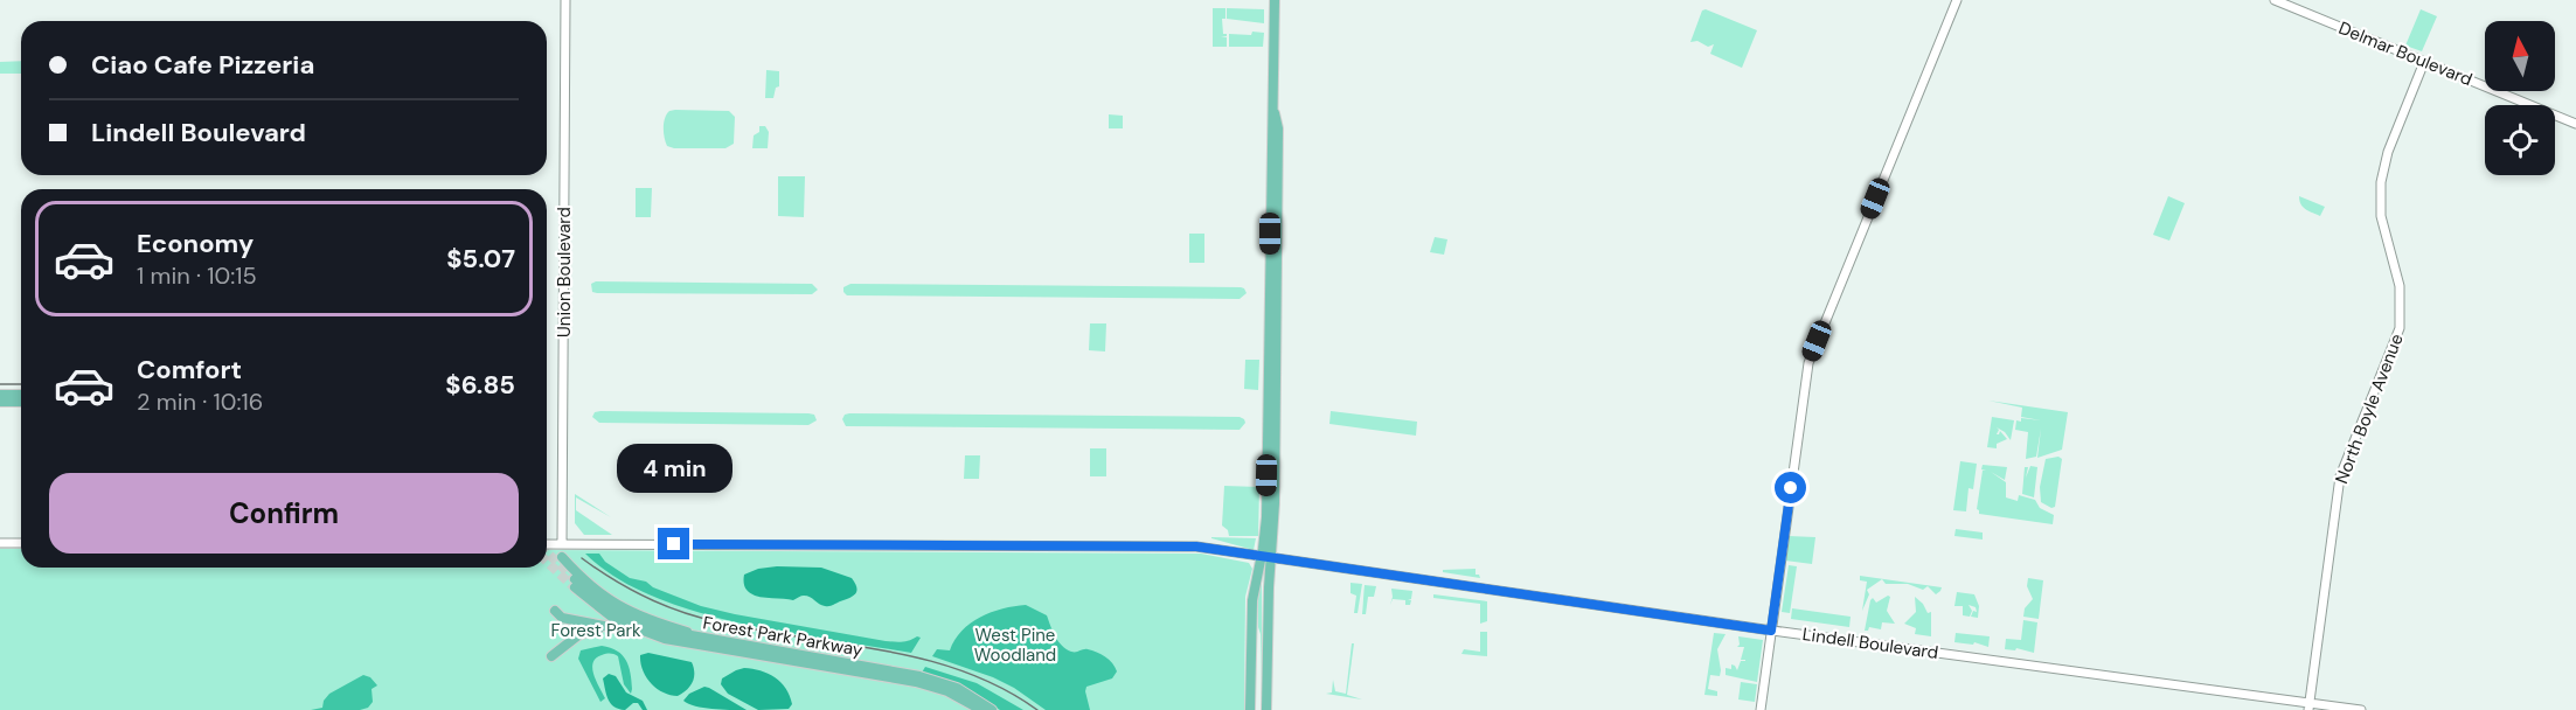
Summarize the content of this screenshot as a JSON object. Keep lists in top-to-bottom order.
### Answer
{
  "streets": {
    "main road": [
      "Delmar Boulevard",
      "Union Boulevard",
      "North Boyle Avenue",
      "Forest Park Parkway",
      "Lindell Boulevard"
    ]
  },
  "crossings": [
    ["Delmar Boulevard", "North Boyle Avenue"],
    ["Union Boulevard", "Lindell Boulevard"],
    ["North Boyle Avenue", "Lindell Boulevard"]
  ],
  "parks": ["Forest Park", "West Pine Woodland"],
  "north": "top",
  "page": {
    "banner": ["Ciao Cafe Pizzeria", "Lindell Boulevard"],
    "list": [
      {
        "name": "Economy",
        "note": "1 min · 10:15",
        "value": "$5.07"
      },
      {
        "name": "Comfort",
        "note": "2 min · 10:16",
        "value": "$6.85"
      }
    ],
    "bubble": "4 min",
    "buttons": "Confirm"
  }
}
